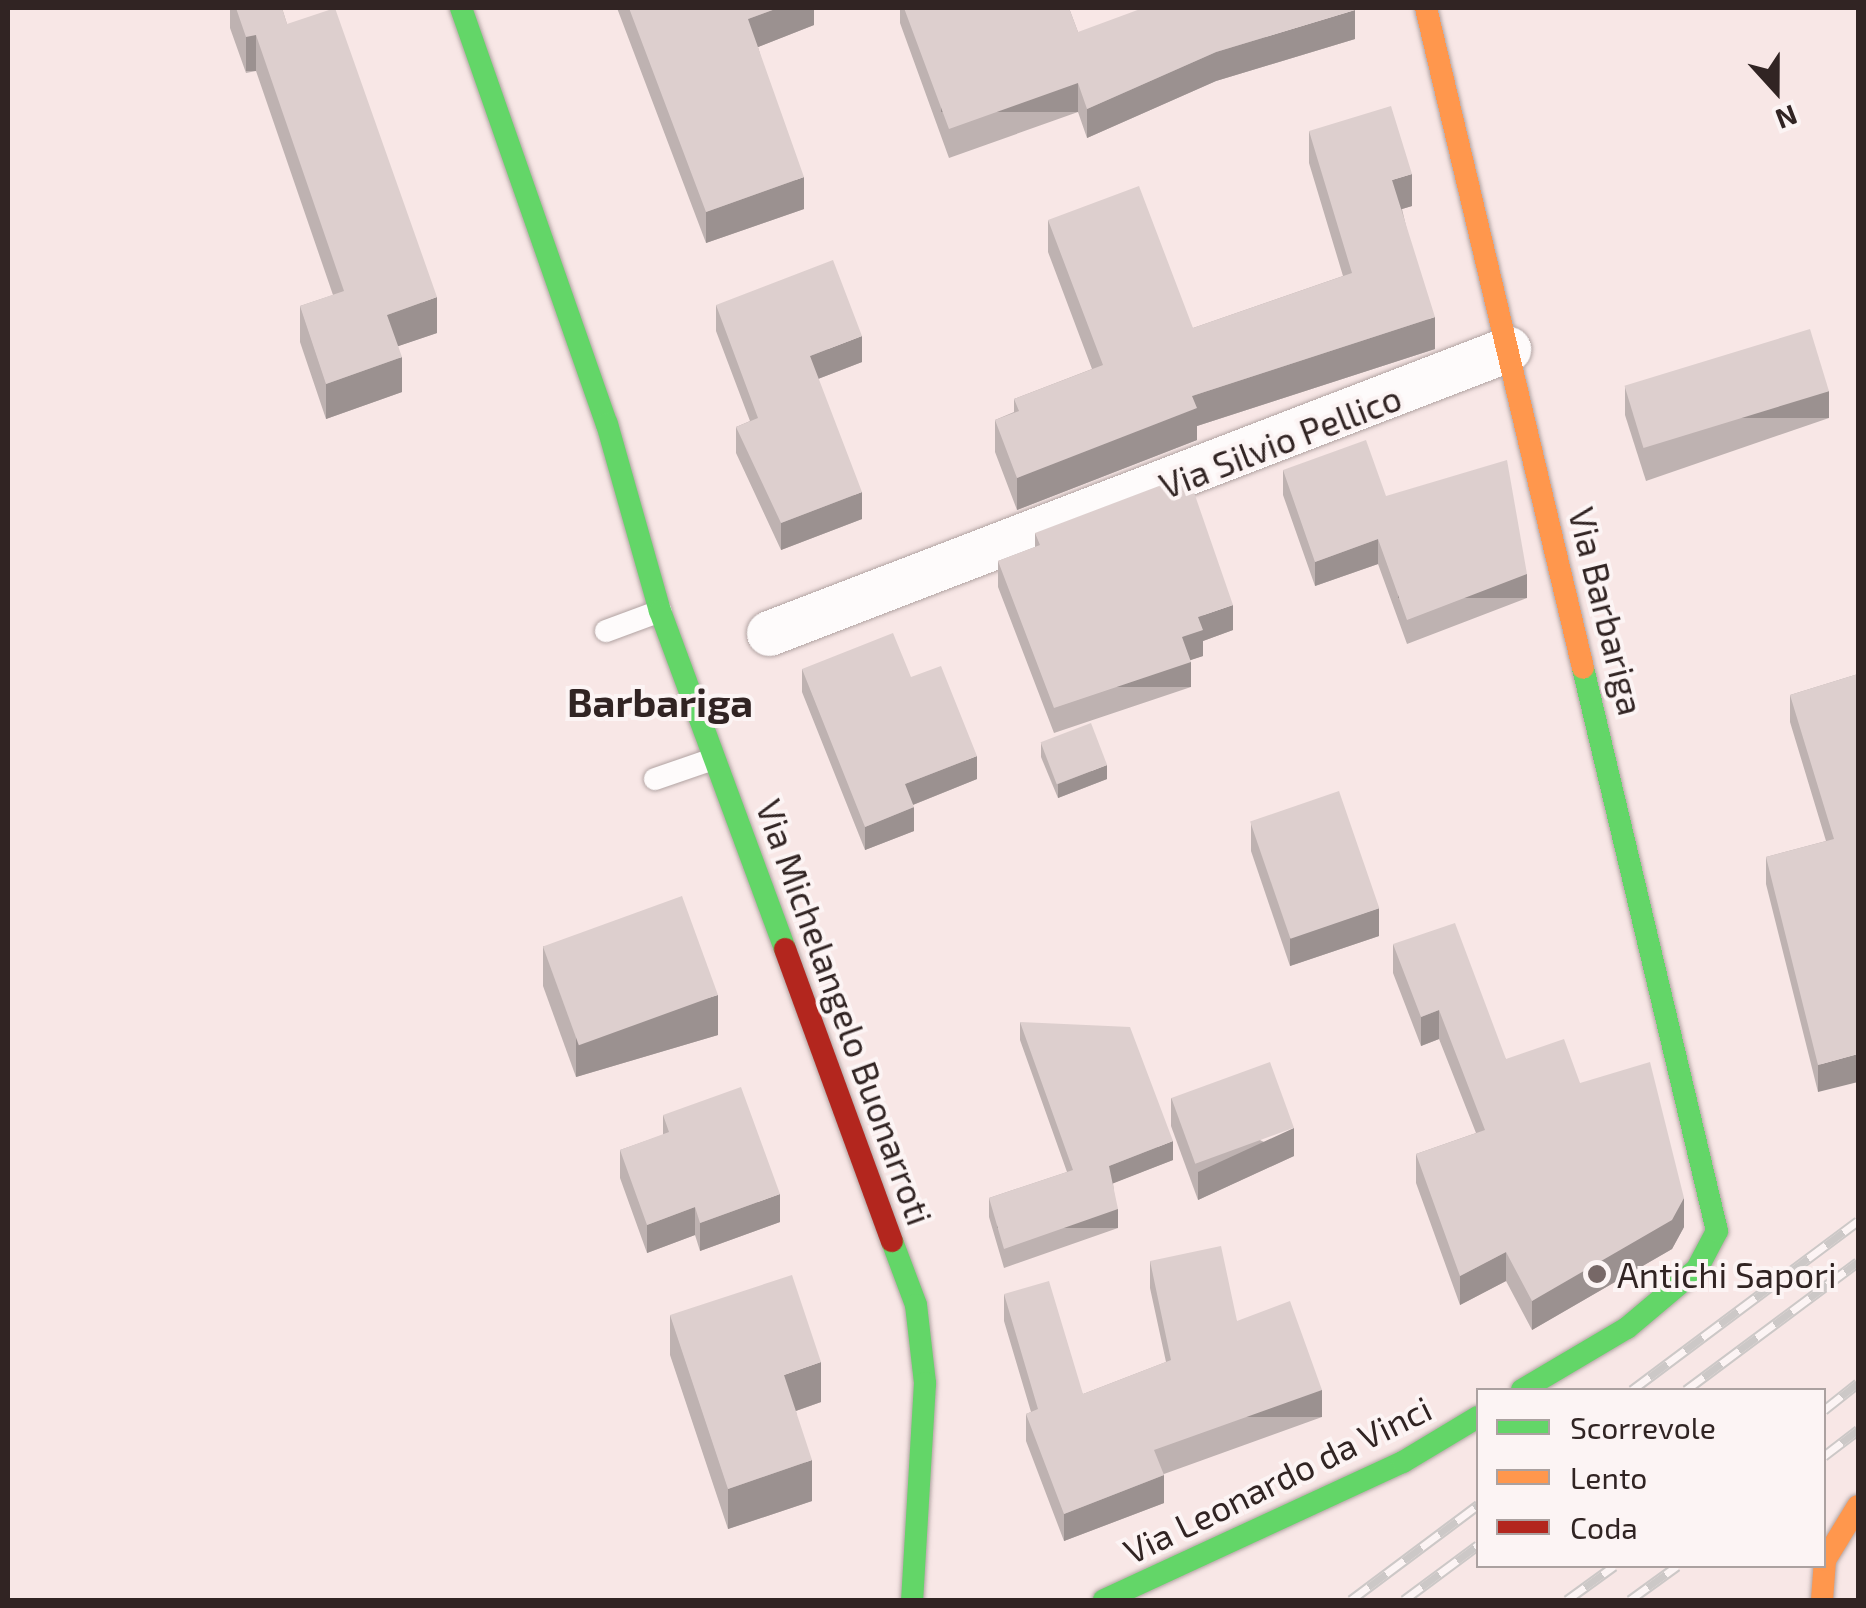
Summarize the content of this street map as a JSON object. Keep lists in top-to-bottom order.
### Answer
{
  "streets": {
    "street": [
      "Via Silvio Pellico",
      "Via Barbariga",
      "Via Michelangelo Buonarroti",
      "Via Leonardo da Vinci"
    ]
  },
  "crossings": [
    ["Via Silvio Pellico", "Via Barbariga"]
  ],
  "districts": ["Barbariga"],
  "places": ["Antichi Sapori"],
  "legend": ["Scorrevole", "Lento", "Coda"],
  "north": "bottom"
}
